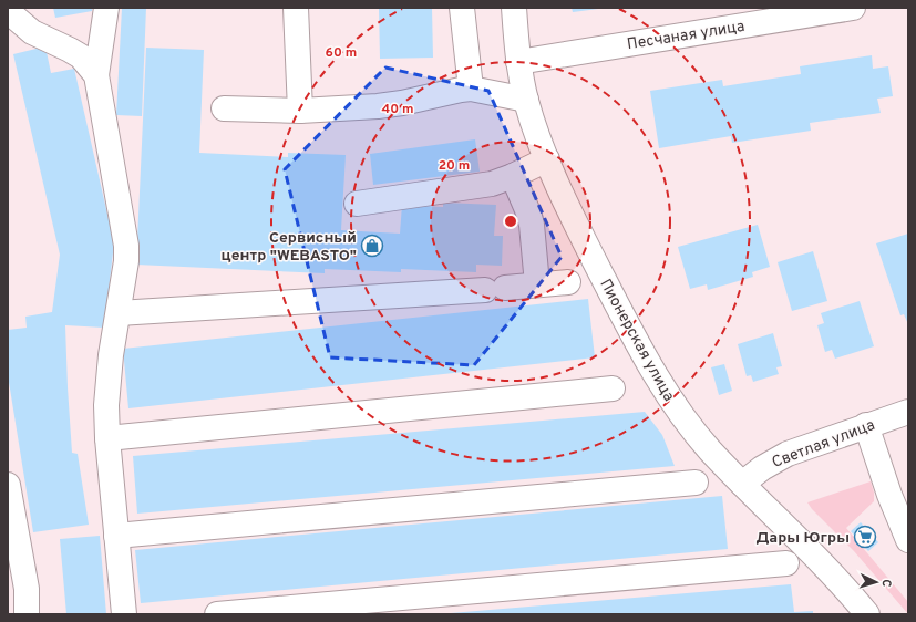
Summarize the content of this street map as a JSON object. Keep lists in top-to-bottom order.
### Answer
{
  "streets": {
    "street": ["Песчаная улица", "Пионерская улица", "Светлая улица"]
  },
  "crossings": [
    ["Песчаная улица", "Пионерская улица"],
    ["Пионерская улица", "Светлая улица"]
  ],
  "places": {
    "shop": ["Сервисный центр \"WEBASTO\""],
    "supermarket": ["Дары Югры"]
  },
  "north": "right",
  "rings": ["60 m", "40 m", "20 m"]
}
